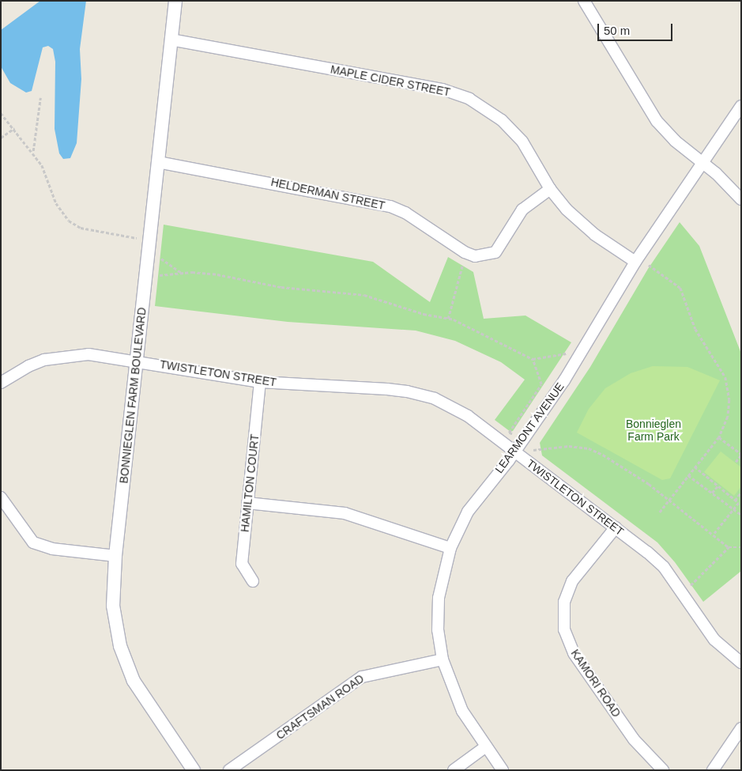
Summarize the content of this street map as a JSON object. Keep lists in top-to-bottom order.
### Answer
{
  "streets": {
    "street": [
      "MAPLE CIDER STREET",
      "HELDERMAN STREET",
      "TWISTLETON STREET",
      "BONNIEGLEN FARM BOULEVARD",
      "LEARMONT AVENUE",
      "HAMILTON COURT",
      "KAMORI ROAD",
      "CRAFTSMAN ROAD"
    ]
  },
  "crossings": [
    ["MAPLE CIDER STREET", "HELDERMAN STREET"],
    ["MAPLE CIDER STREET", "BONNIEGLEN FARM BOULEVARD"],
    ["MAPLE CIDER STREET", "LEARMONT AVENUE"],
    ["HELDERMAN STREET", "BONNIEGLEN FARM BOULEVARD"],
    ["TWISTLETON STREET", "BONNIEGLEN FARM BOULEVARD"],
    ["TWISTLETON STREET", "LEARMONT AVENUE"],
    ["TWISTLETON STREET", "HAMILTON COURT"],
    ["TWISTLETON STREET", "KAMORI ROAD"],
    ["LEARMONT AVENUE", "CRAFTSMAN ROAD"]
  ],
  "parks": ["Bonnieglen Farm Park"],
  "scale_bar": "50 m"
}
